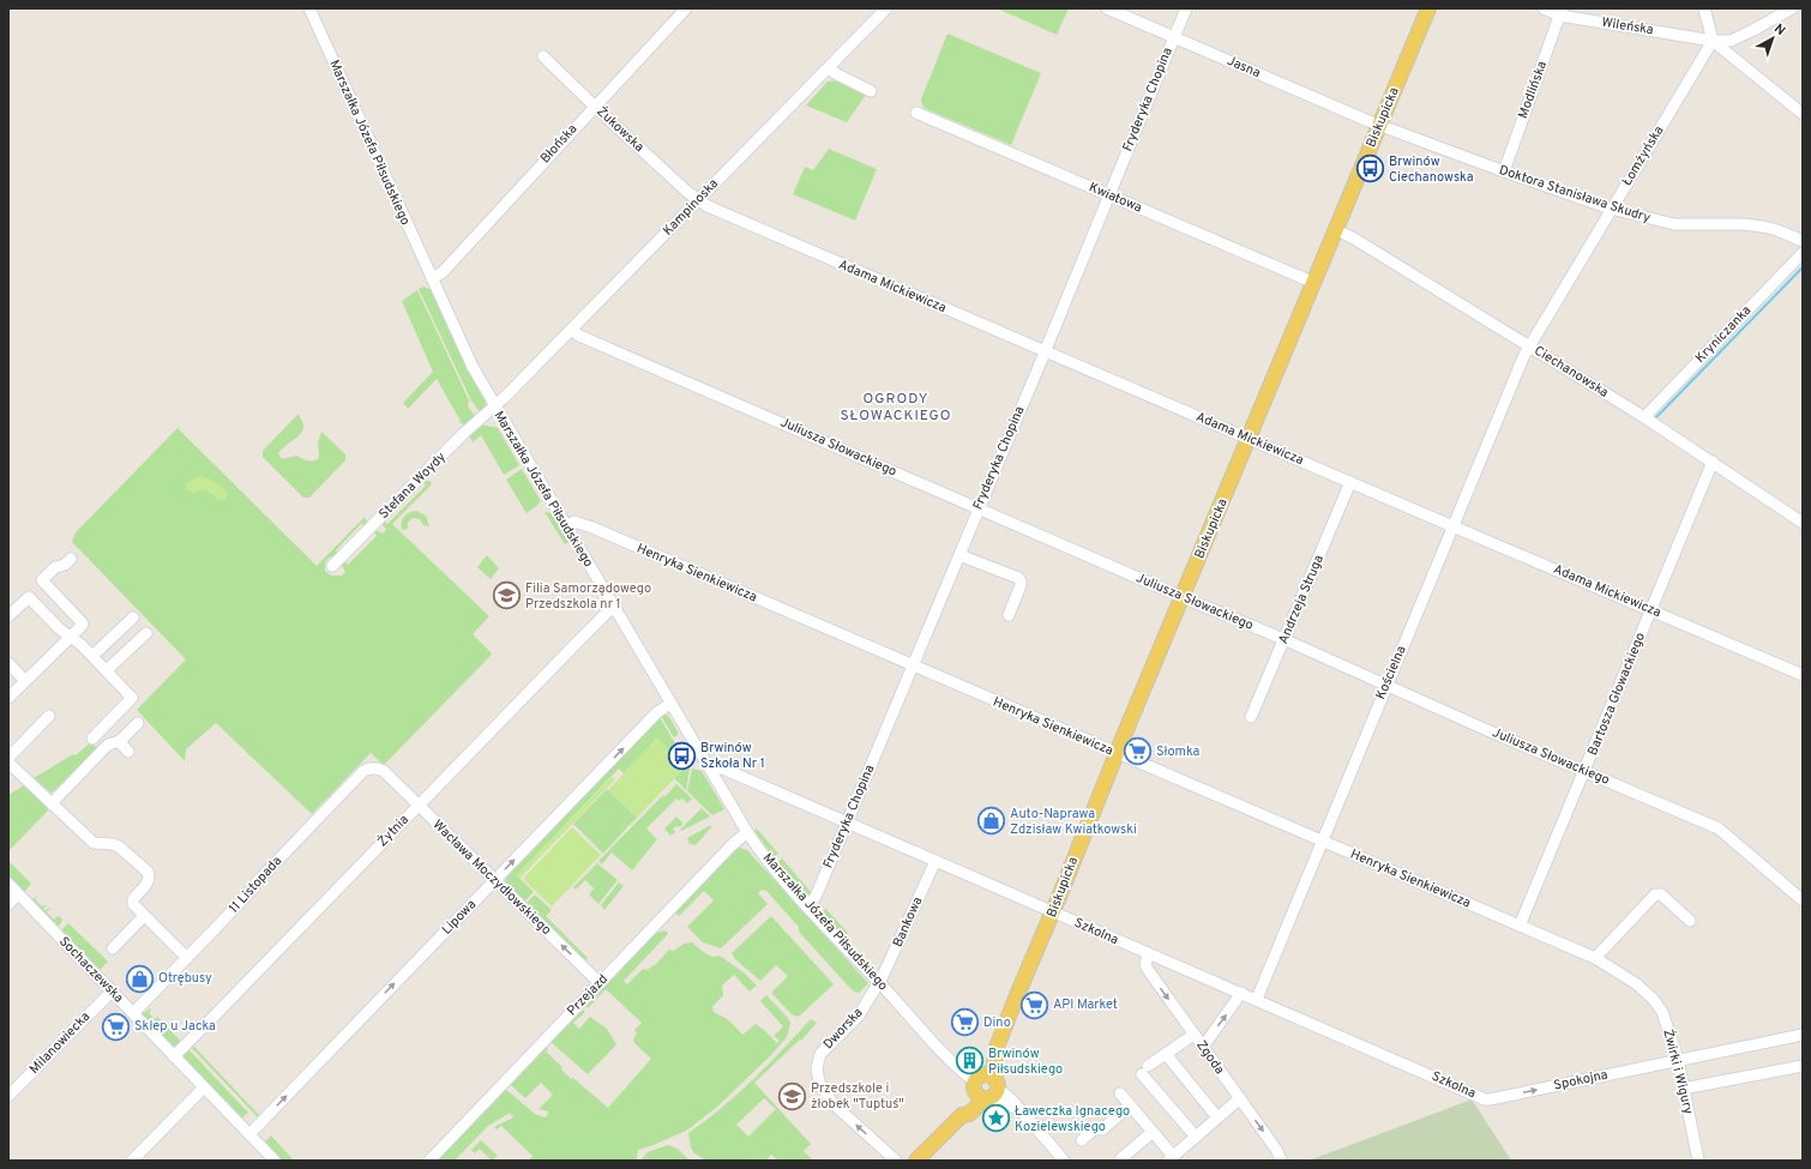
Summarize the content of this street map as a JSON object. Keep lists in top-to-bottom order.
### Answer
{
  "streets": {
    "main road": ["Biskupicka"],
    "street": [
      "Wileńska",
      "Jasna",
      "Modlińska",
      "Fryderyka Chopina",
      "Żukowska",
      "Marszałka Józefa Piłsudskiego",
      "Błońska",
      "Łomżyńska",
      "Doktora Stanisława Skudry",
      "Kwiatowa",
      "Kampinoska",
      "Adama Mickiewicza",
      "Kryniczanka",
      "Ciechanowska",
      "Juliusza Słowackiego",
      "Stefana Woydy",
      "Henryka Sienkiewicza",
      "Andrzeja Struga",
      "Kościelna",
      "Bartosza Głowackiego",
      "Żytnia",
      "Wacława Moczydłowskiego",
      "11 Listopada",
      "Lipowa",
      "Bankowa",
      "Szkolna",
      "Sochaczewska",
      "Przejazd",
      "Dworska",
      "Milanowiecka",
      "Zgoda",
      "Żwirki i Wigury",
      "Spokojna"
    ]
  },
  "crossings": [
    ["Wileńska", "Modlińska"],
    ["Wileńska", "Łomżyńska"],
    ["Jasna", "Fryderyka Chopina"],
    ["Jasna", "Biskupicka"],
    ["Jasna", "Doktora Stanisława Skudry"],
    ["Modlińska", "Doktora Stanisława Skudry"],
    ["Fryderyka Chopina", "Marszałka Józefa Piłsudskiego"],
    ["Fryderyka Chopina", "Kwiatowa"],
    ["Fryderyka Chopina", "Adama Mickiewicza"],
    ["Fryderyka Chopina", "Juliusza Słowackiego"],
    ["Fryderyka Chopina", "Henryka Sienkiewicza"],
    ["Fryderyka Chopina", "Szkolna"],
    ["Biskupicka", "Marszałka Józefa Piłsudskiego"],
    ["Biskupicka", "Doktora Stanisława Skudry"],
    ["Biskupicka", "Kwiatowa"],
    ["Biskupicka", "Adama Mickiewicza"],
    ["Biskupicka", "Ciechanowska"],
    ["Biskupicka", "Juliusza Słowackiego"],
    ["Biskupicka", "Henryka Sienkiewicza"],
    ["Biskupicka", "Szkolna"],
    ["Żukowska", "Błońska"],
    ["Żukowska", "Kampinoska"],
    ["Żukowska", "Adama Mickiewicza"],
    ["Marszałka Józefa Piłsudskiego", "Błońska"],
    ["Marszałka Józefa Piłsudskiego", "Kampinoska"],
    ["Marszałka Józefa Piłsudskiego", "Stefana Woydy"],
    ["Marszałka Józefa Piłsudskiego", "Henryka Sienkiewicza"],
    ["Marszałka Józefa Piłsudskiego", "Żytnia"],
    ["Marszałka Józefa Piłsudskiego", "Lipowa"],
    ["Marszałka Józefa Piłsudskiego", "Bankowa"],
    ["Marszałka Józefa Piłsudskiego", "Szkolna"],
    ["Marszałka Józefa Piłsudskiego", "Przejazd"],
    ["Marszałka Józefa Piłsudskiego", "Dworska"],
    ["Łomżyńska", "Doktora Stanisława Skudry"],
    ["Łomżyńska", "Ciechanowska"],
    ["Łomżyńska", "Kościelna"],
    ["Kampinoska", "Adama Mickiewicza"],
    ["Kampinoska", "Juliusza Słowackiego"],
    ["Kampinoska", "Stefana Woydy"],
    ["Adama Mickiewicza", "Andrzeja Struga"],
    ["Adama Mickiewicza", "Kościelna"],
    ["Adama Mickiewicza", "Bartosza Głowackiego"],
    ["Kryniczanka", "Ciechanowska"],
    ["Ciechanowska", "Kościelna"],
    ["Ciechanowska", "Bartosza Głowackiego"],
    ["Juliusza Słowackiego", "Andrzeja Struga"],
    ["Juliusza Słowackiego", "Kościelna"],
    ["Juliusza Słowackiego", "Bartosza Głowackiego"],
    ["Henryka Sienkiewicza", "Kościelna"],
    ["Henryka Sienkiewicza", "Bartosza Głowackiego"],
    ["Henryka Sienkiewicza", "Żwirki i Wigury"],
    ["Kościelna", "Szkolna"],
    ["Żytnia", "Wacława Moczydłowskiego"],
    ["Żytnia", "Sochaczewska"],
    ["Wacława Moczydłowskiego", "11 Listopada"],
    ["Wacława Moczydłowskiego", "Lipowa"],
    ["Wacława Moczydłowskiego", "Przejazd"],
    ["11 Listopada", "Sochaczewska"],
    ["Lipowa", "Sochaczewska"],
    ["Bankowa", "Szkolna"],
    ["Bankowa", "Dworska"],
    ["Szkolna", "Zgoda"],
    ["Szkolna", "Spokojna"],
    ["Sochaczewska", "Milanowiecka"],
    ["Żwirki i Wigury", "Spokojna"]
  ],
  "one_way": [
    "Wacława Moczydłowskiego",
    "Lipowa",
    "Zgoda",
    "Spokojna"
  ],
  "districts": ["OGRODY SŁOWACKIEGO"],
  "places": {
    "bus stop": ["Brwinów Ciechanowska", "Brwinów Szkoła Nr 1"],
    "school or university": ["Filia Samorządowego Przedszkola nr 1", "Przedszkole i żłobek \"Tuptuś\""],
    "supermarket": [
      "Słomka",
      "API Market",
      "Dino",
      "Sklep u Jacka"
    ],
    "shop": ["Auto-Naprawa Zdzisław Kwiatkowski", "Otrębusy"],
    "building": ["Brwinów Piłsudskiego"],
    "place": ["Ławeczka Ignacego Kozielewskiego"]
  },
  "north": "top right"
}
